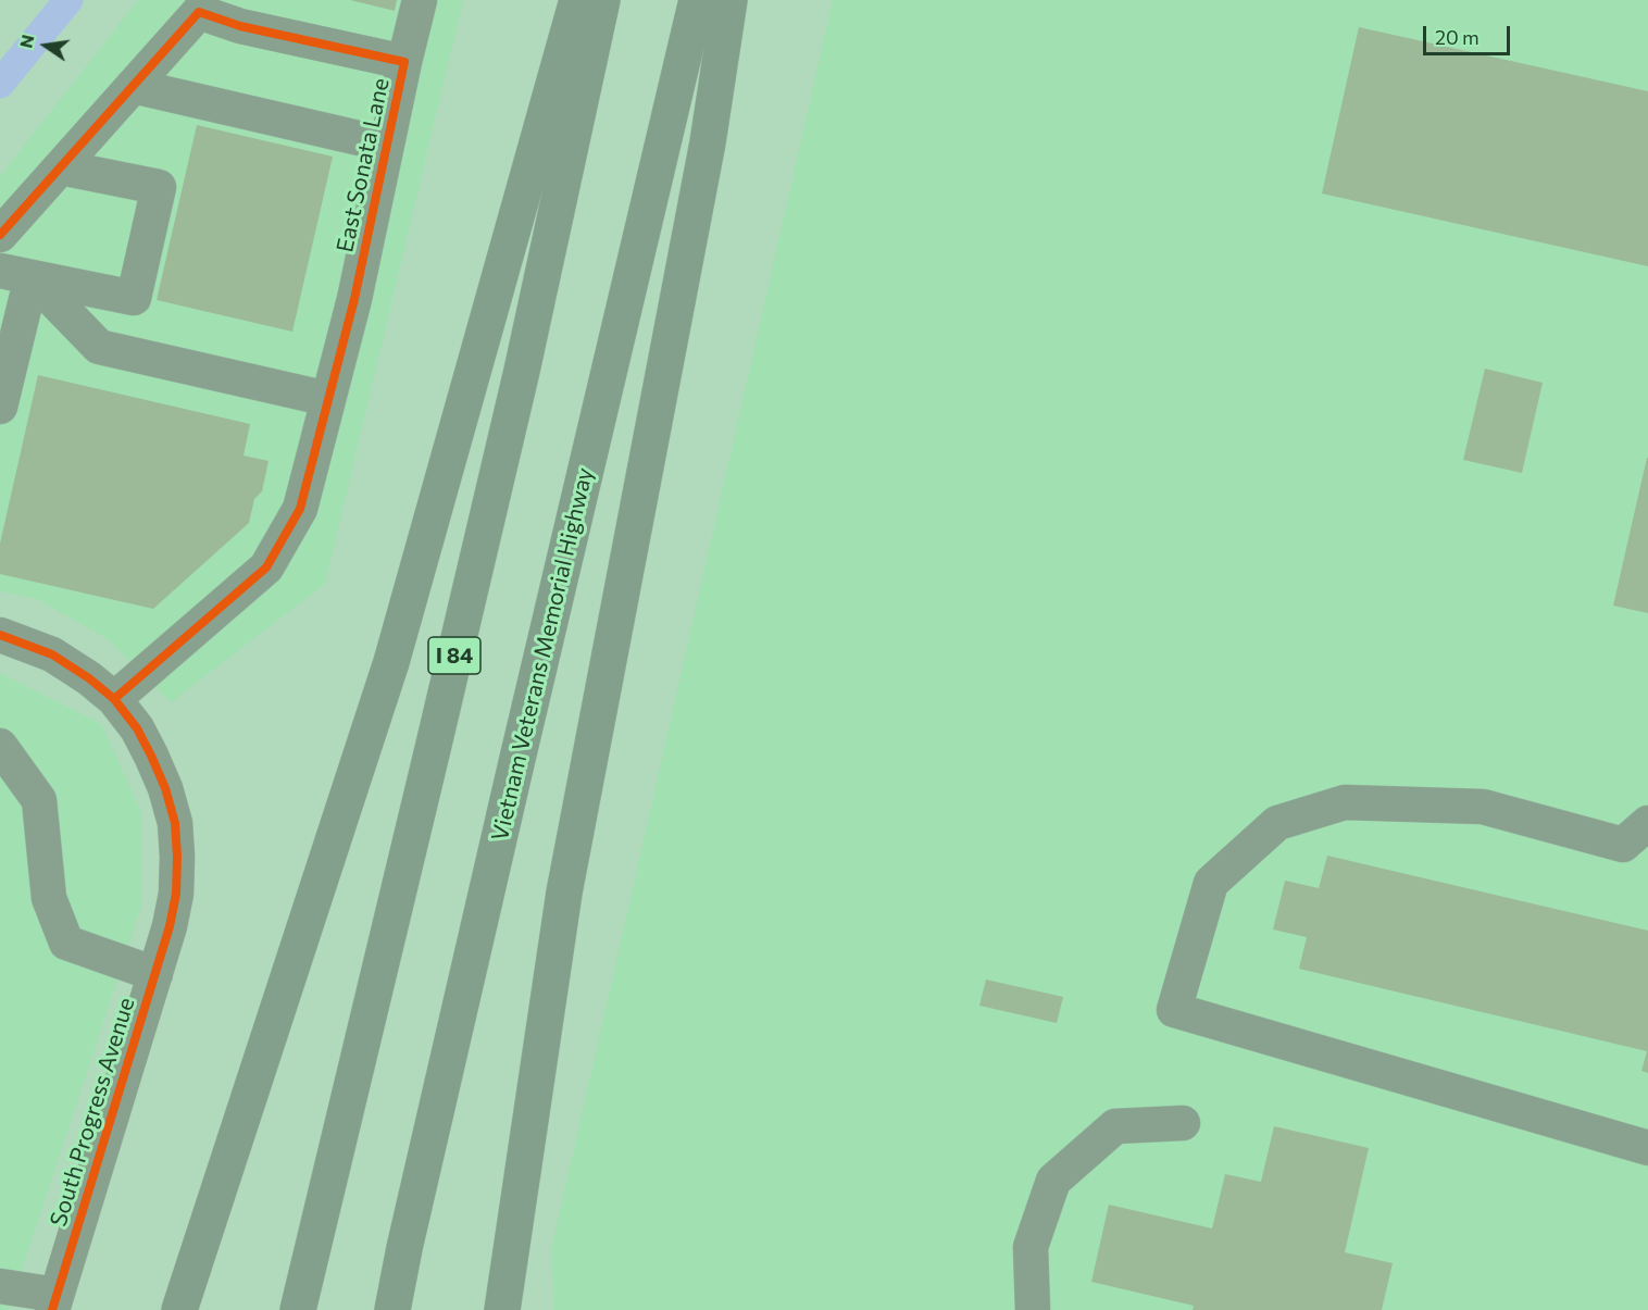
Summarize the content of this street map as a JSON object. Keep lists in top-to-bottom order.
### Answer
{
  "streets": {
    "highway": ["Vietnam Veterans Memorial Highway", "I 84"],
    "street": ["East Sonata Lane", "South Progress Avenue"]
  },
  "crossings": [
    ["East Sonata Lane", "South Progress Avenue"]
  ],
  "scale_bar": "20 m",
  "north": "left"
}
